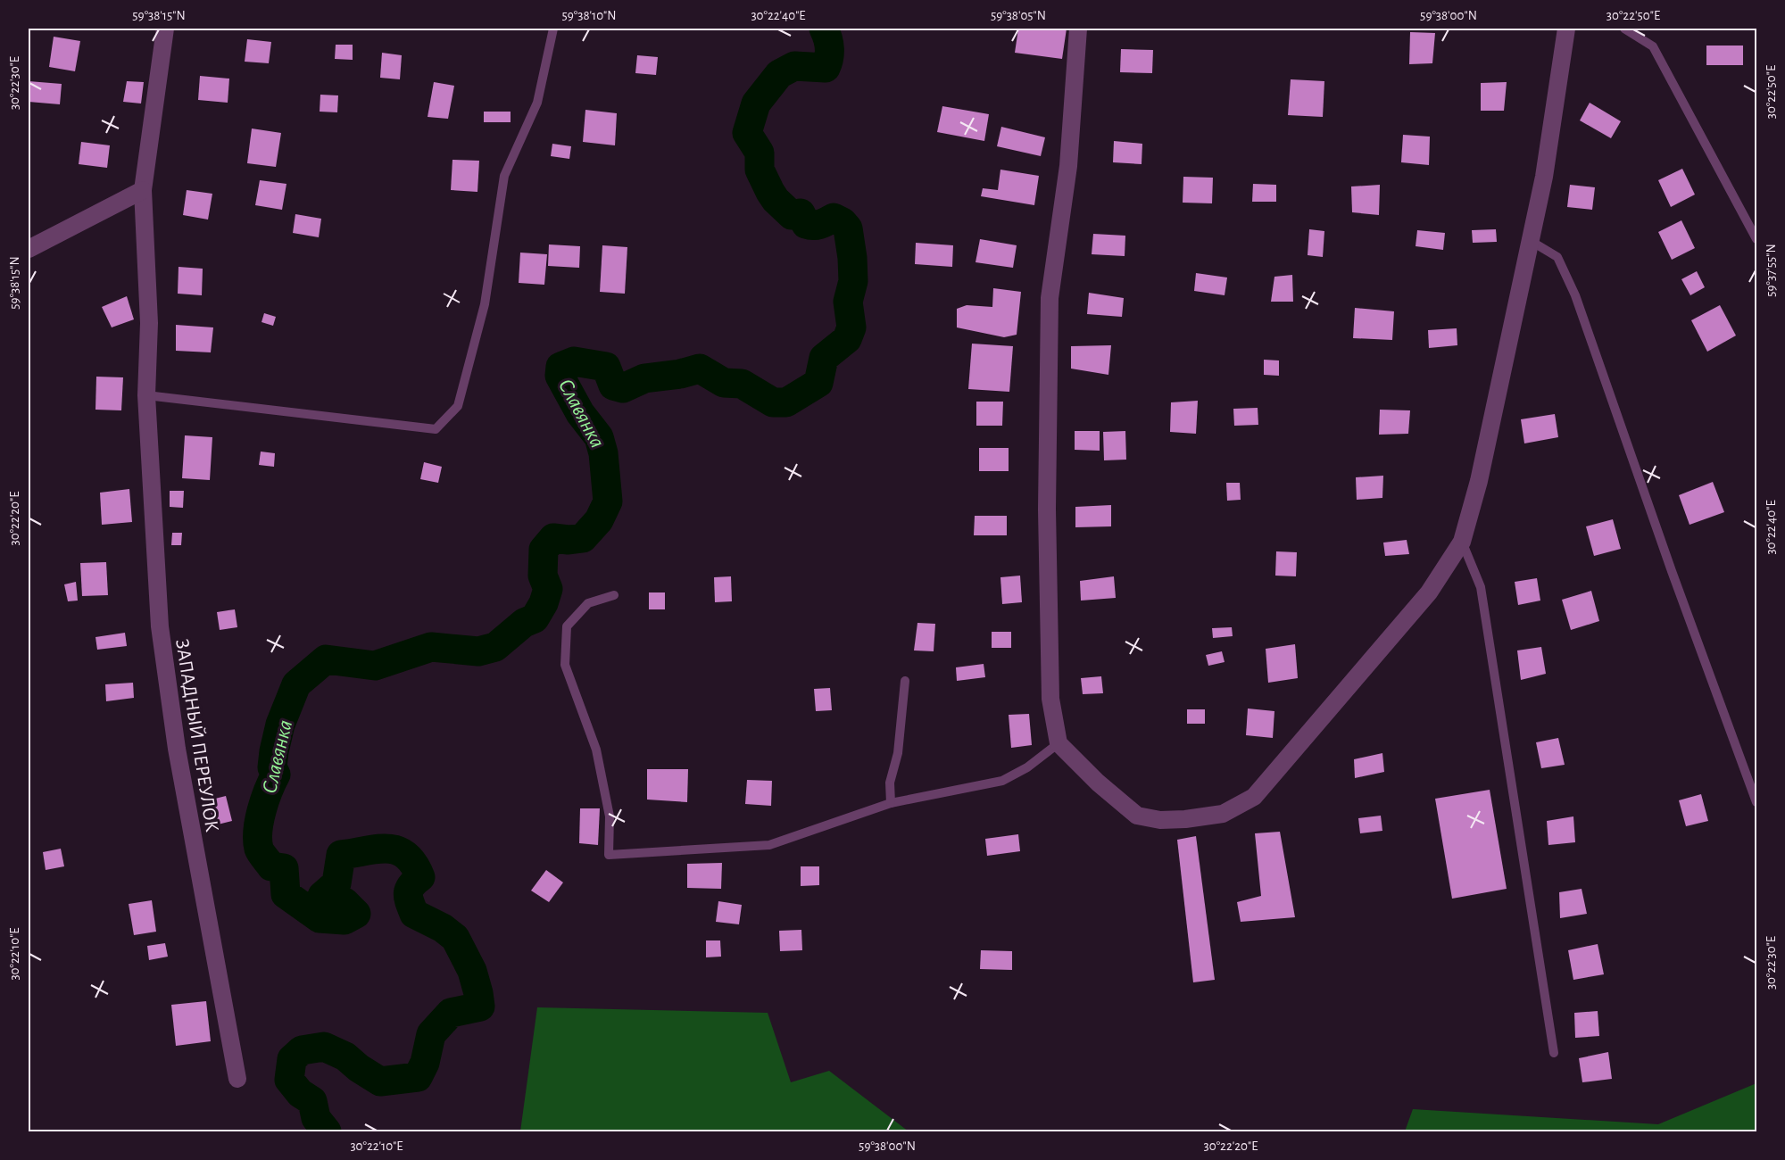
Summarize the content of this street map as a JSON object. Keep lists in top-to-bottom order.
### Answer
{
  "streets": {
    "street": ["ЗАПАДНЫЙ ПЕРЕУЛОК"]
  },
  "water": ["Славянка"],
  "coordinates": [
    "59°38'15\"N",
    "59°38'10\"N",
    "30°22'40\"E",
    "59°38'05\"N",
    "59°38'00\"N",
    "30°22'50\"E",
    "30°22'30\"E",
    "59°37'55\"N",
    "30°22'20\"E",
    "30°22'10\"E"
  ]
}
